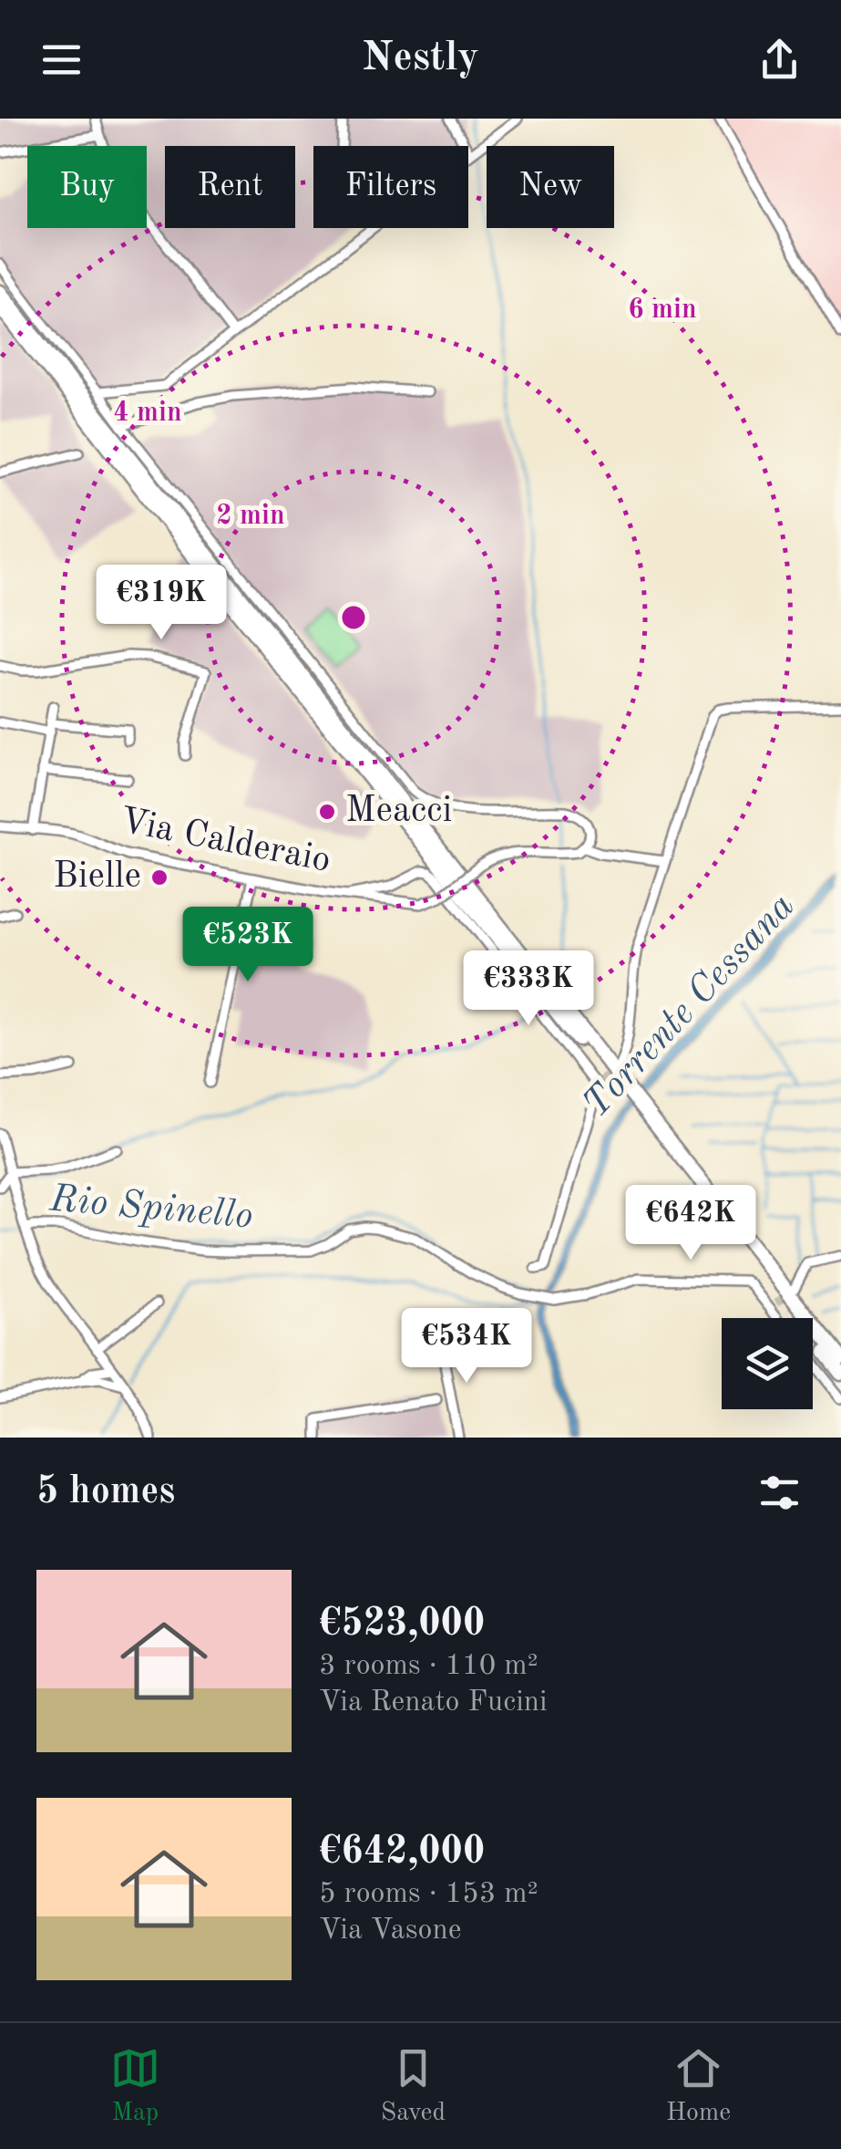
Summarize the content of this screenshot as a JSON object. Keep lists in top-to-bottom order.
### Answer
{
  "streets": {
    "street": ["Via Calderaio"]
  },
  "water": ["Torrente Cessana", "Rio Spinello"],
  "places": ["Meacci", "Bielle"],
  "page": {
    "header": "Nestly",
    "chip": [
      "Buy",
      "Rent",
      "Filters",
      "New"
    ],
    "price": [
      "€319K",
      "€523K",
      "€333K",
      "€642K",
      "€534K"
    ],
    "heading": "5 homes",
    "list": [
      {
        "name": "€523,000",
        "note": "3 rooms · 110 m² · Via Renato Fucini"
      },
      {
        "name": "€642,000",
        "note": "5 rooms · 153 m² · Via Vasone"
      }
    ],
    "tabs": ["Map", "Saved", "Home"]
  },
  "rings": ["6 min", "4 min", "2 min"]
}
